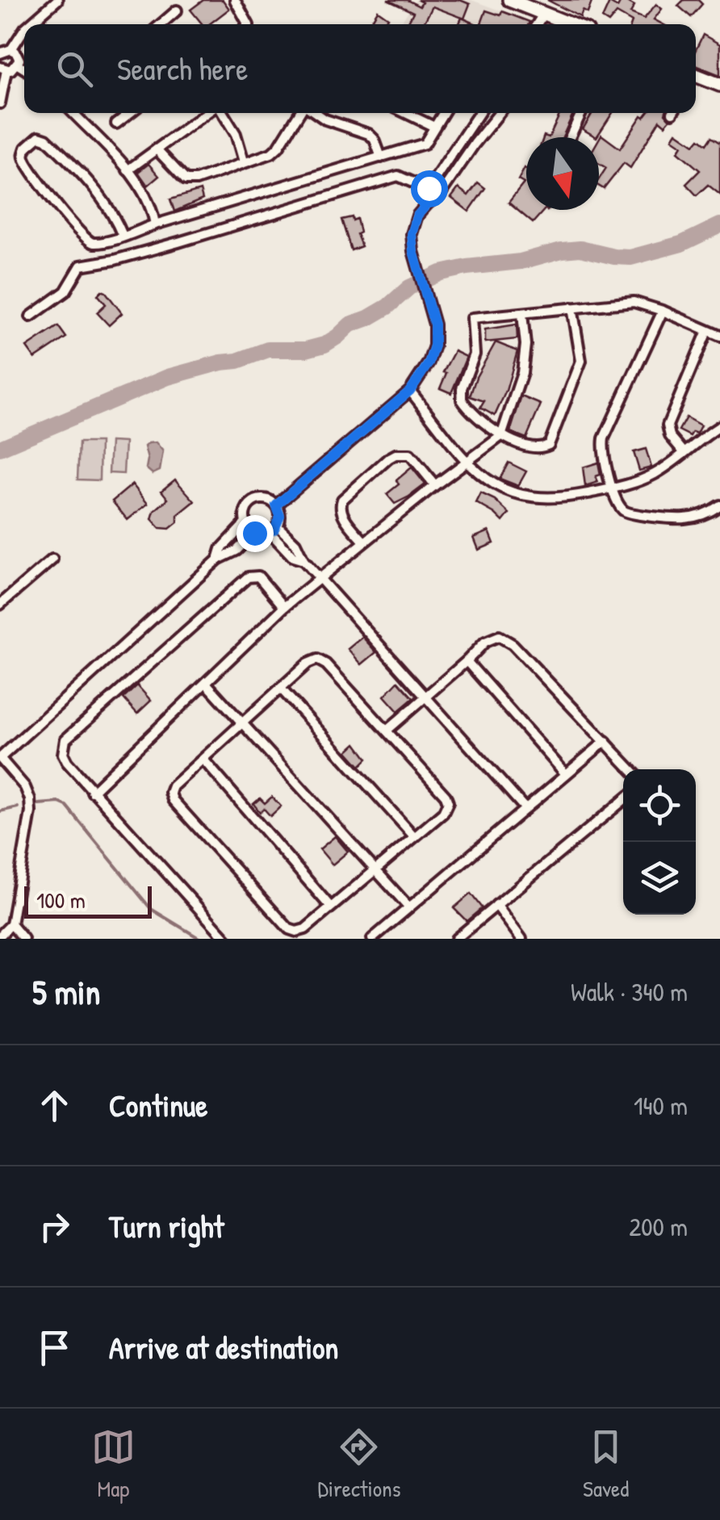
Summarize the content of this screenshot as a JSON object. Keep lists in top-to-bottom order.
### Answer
{
  "scale_bar": "100 m",
  "north": "bottom",
  "page": {
    "search": "Search here",
    "scale": "100 m",
    "heading": ["5 min", "Walk · 340 m"],
    "list": [
      ["Continue", "140 m"],
      ["Turn right", "200 m"],
      "Arrive at destination"
    ],
    "nav": ["Map", "Directions", "Saved"]
  }
}
